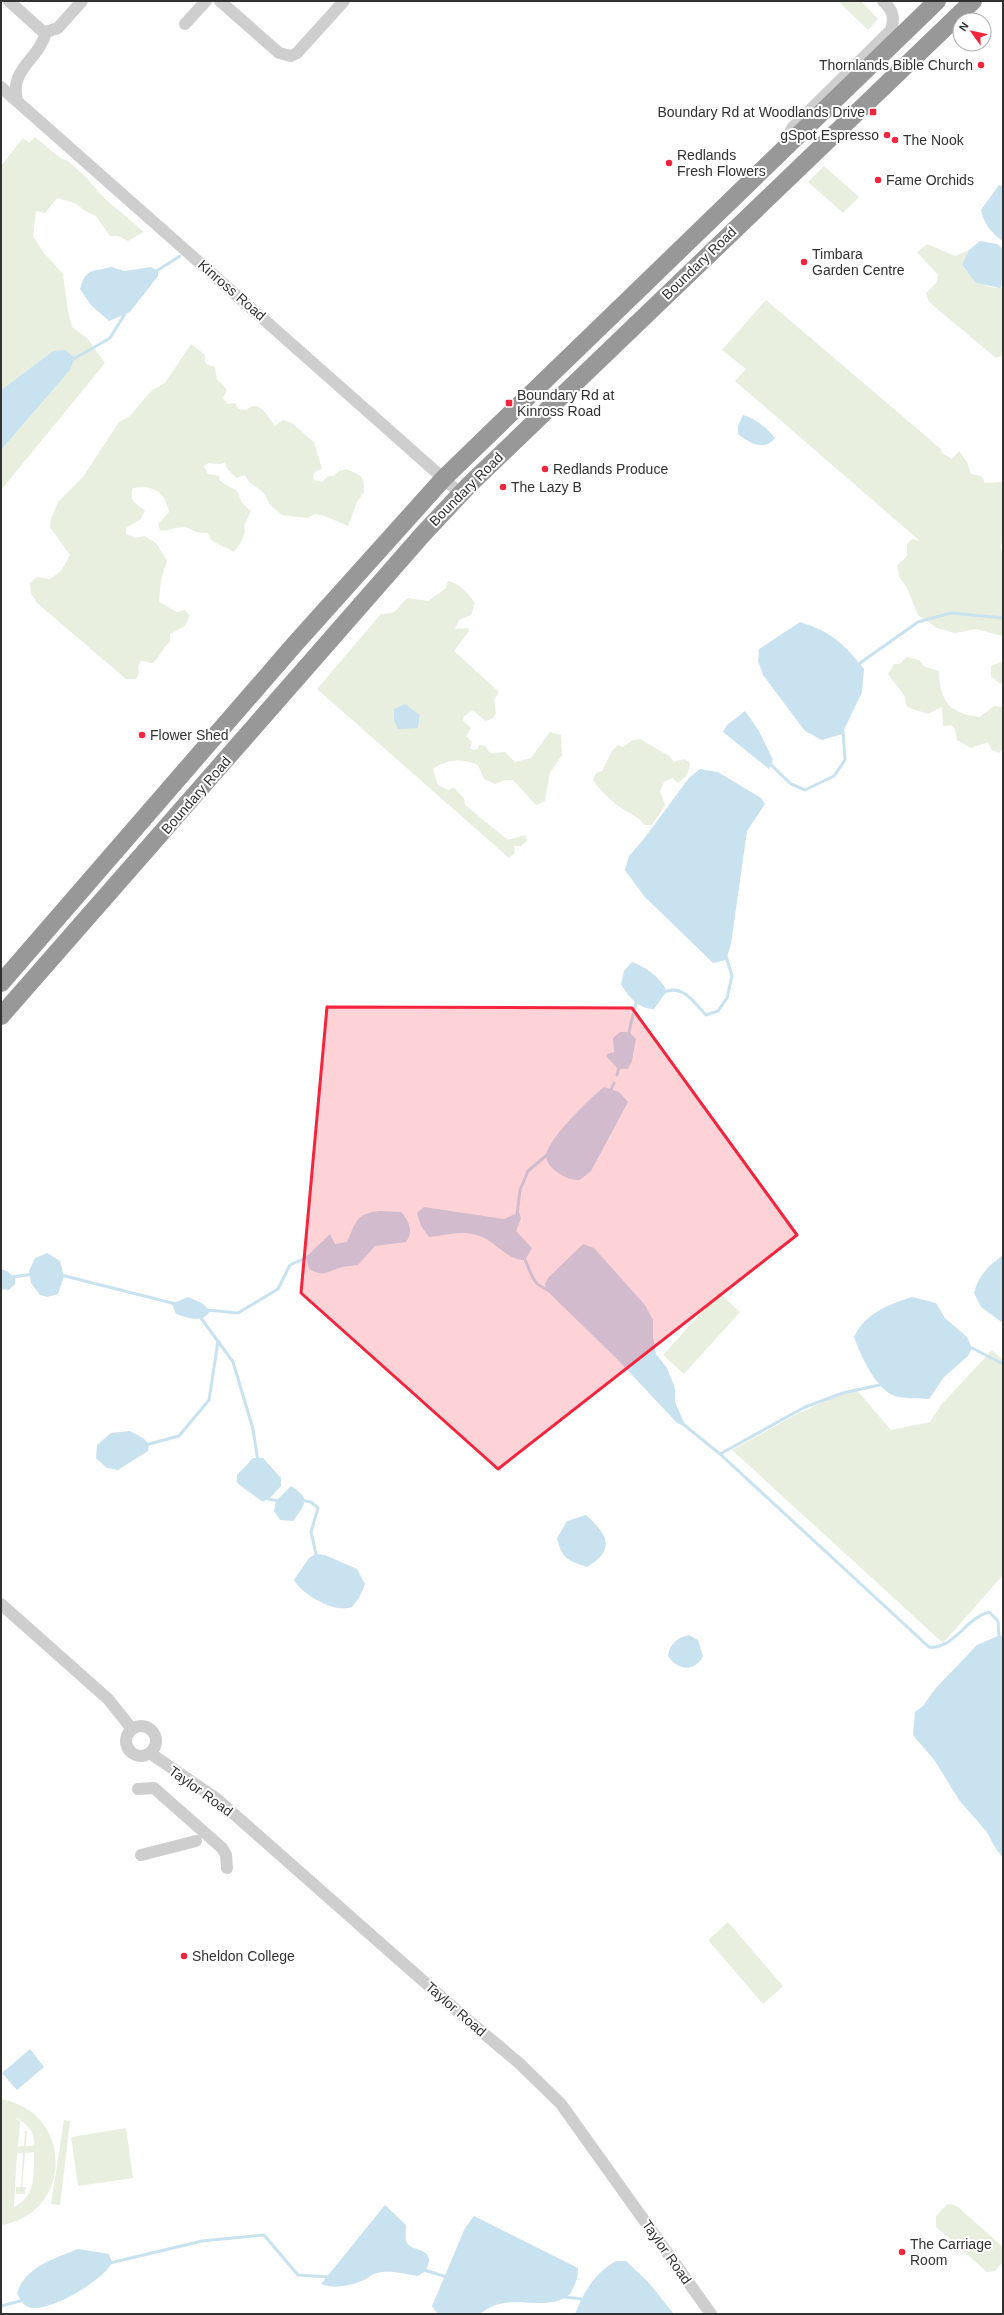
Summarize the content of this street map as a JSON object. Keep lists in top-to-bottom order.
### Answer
{
  "streets": {
    "highway": ["Boundary Road"],
    "street": ["Kinross Road", "Taylor Road"]
  },
  "crossings": [
    ["Boundary Road", "Kinross Road"]
  ],
  "places": {
    "other": [
      "Thornlands Bible Church",
      "gSpot Espresso",
      "The Nook",
      "Redlands Fresh Flowers",
      "Fame Orchids",
      "Timbara Garden Centre",
      "Redlands Produce",
      "The Lazy B",
      "Flower Shed",
      "Sheldon College",
      "The Carriage Room"
    ],
    "transit": ["Boundary Rd at Woodlands Drive", "Boundary Rd at Kinross Road"]
  },
  "north": "top left"
}
